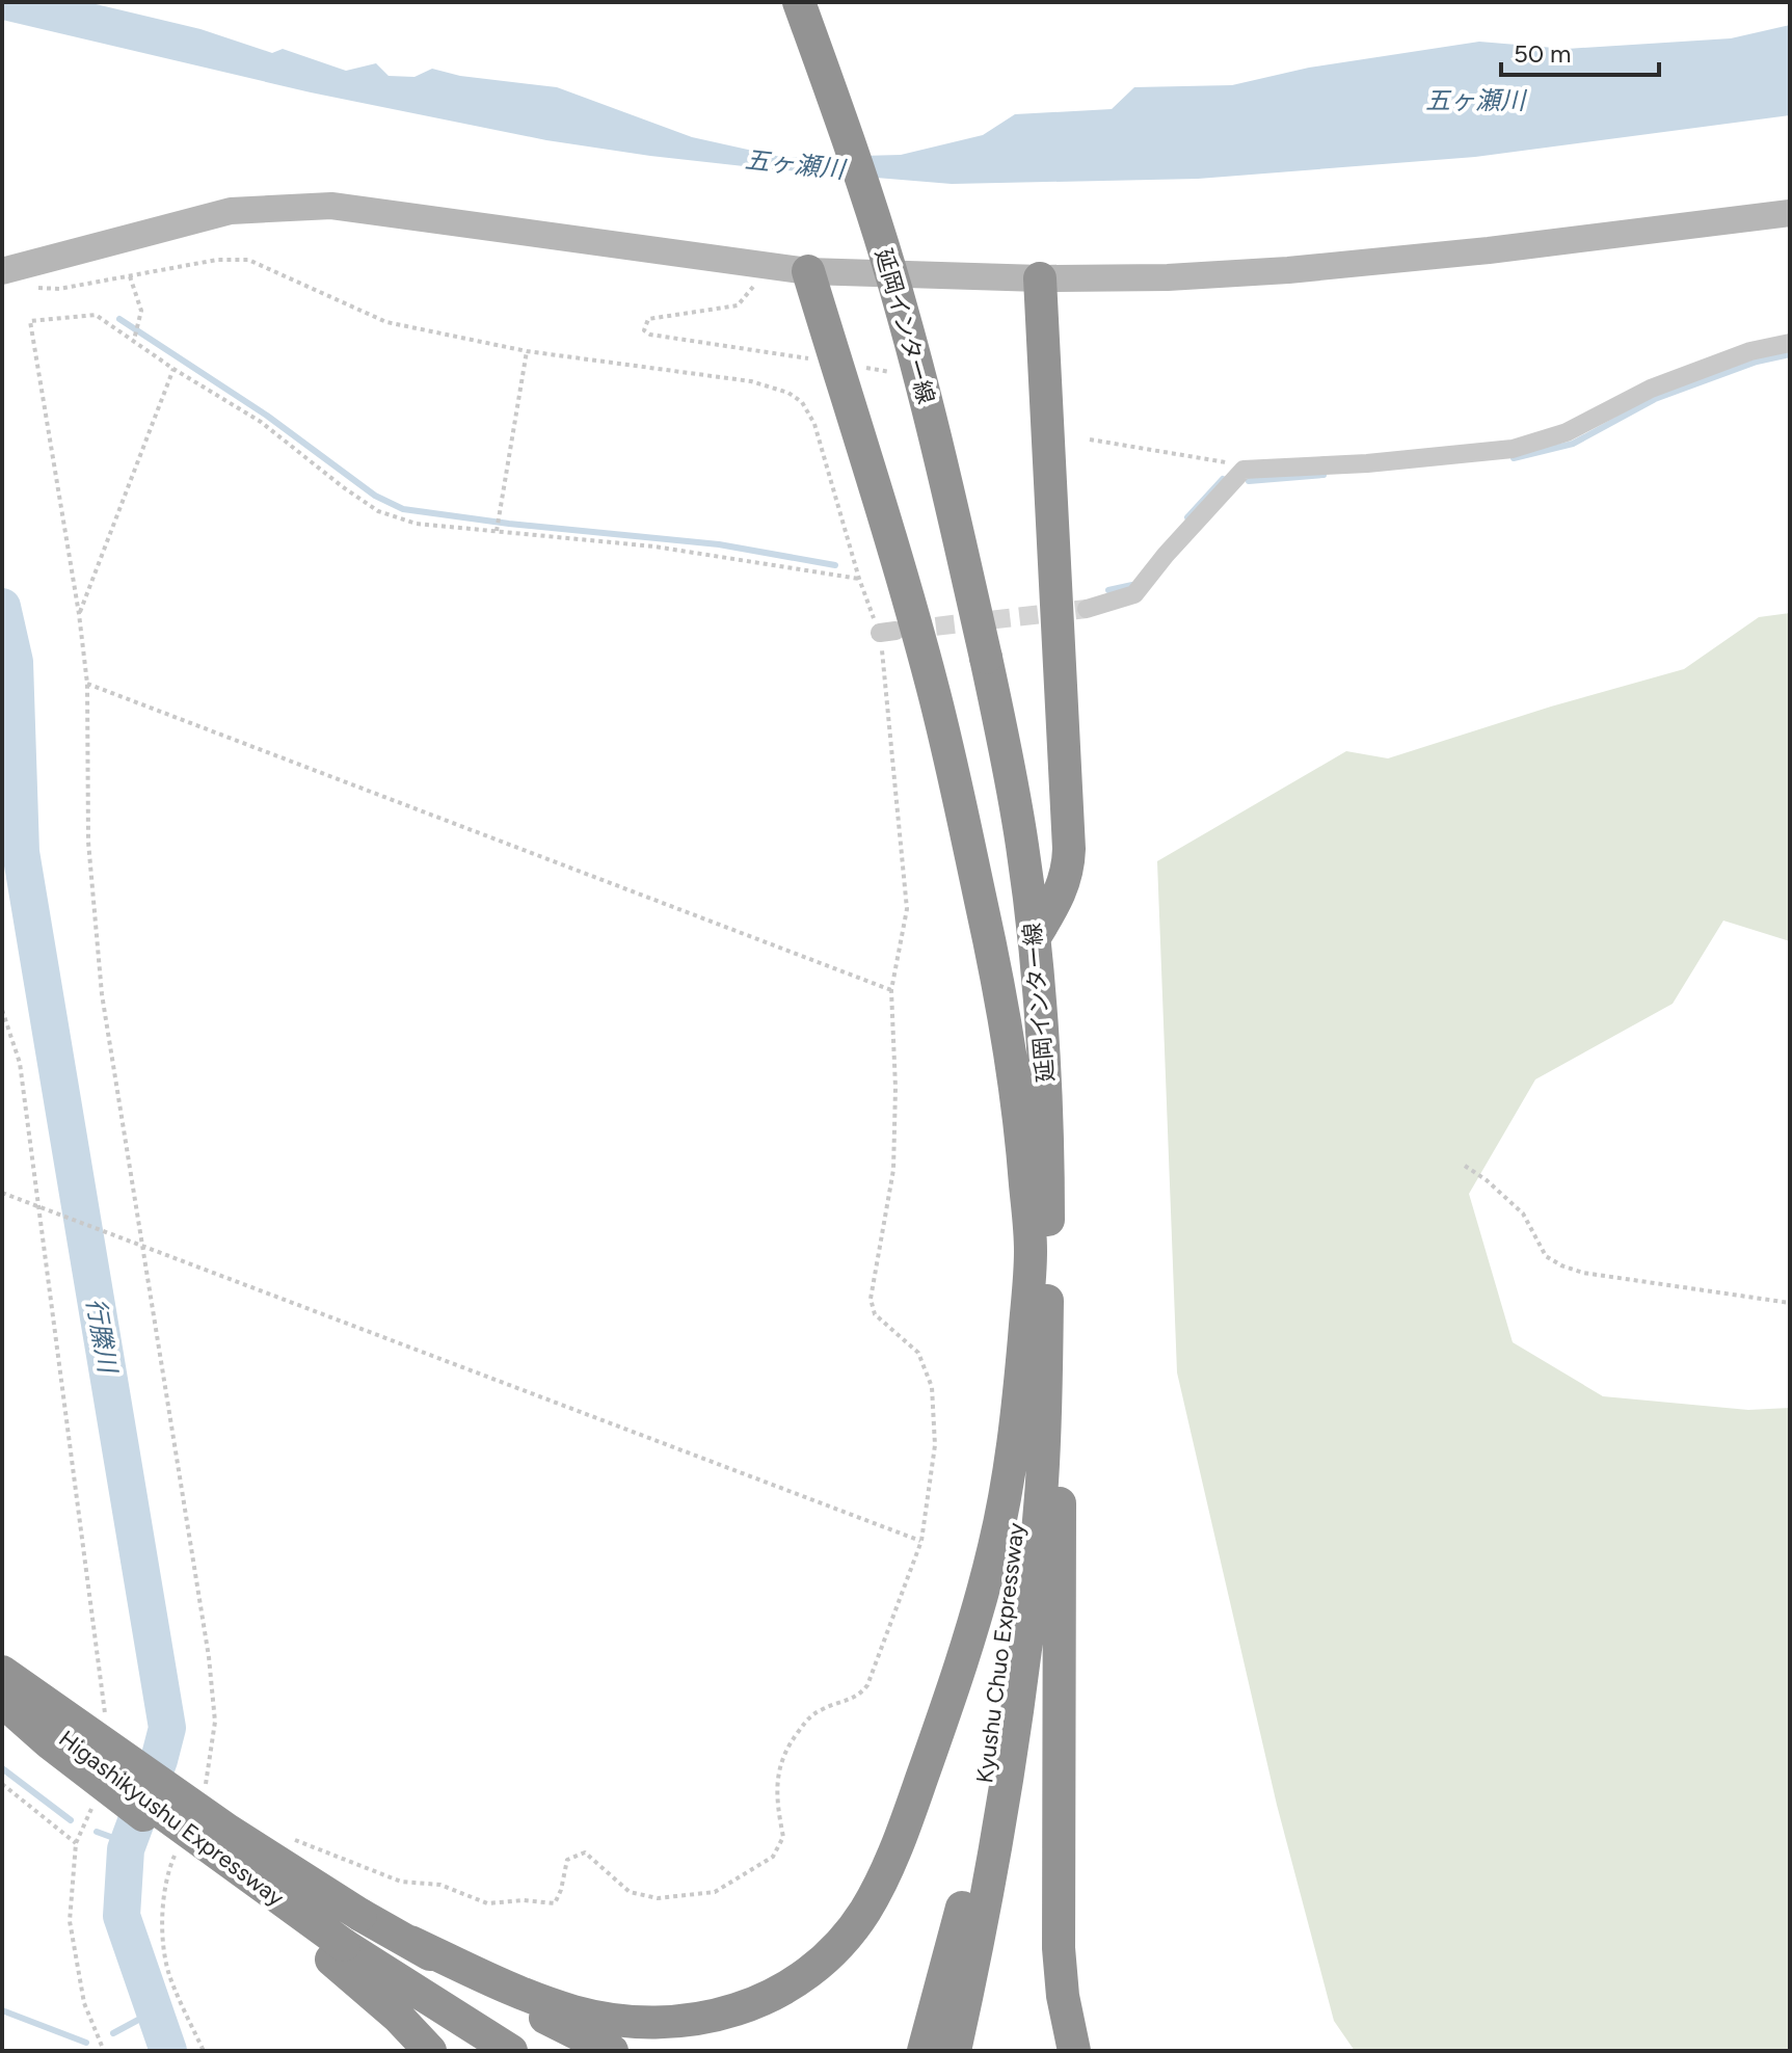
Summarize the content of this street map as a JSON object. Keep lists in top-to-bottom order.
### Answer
{
  "streets": {
    "highway": ["延岡インター線", "Kyushu Chuo Expressway", "Higashikyushu Expressway"]
  },
  "crossings": [
    ["延岡インター線", "Kyushu Chuo Expressway"]
  ],
  "water": ["五ヶ瀬川", "行縢川"],
  "scale_bar": "50 m"
}
